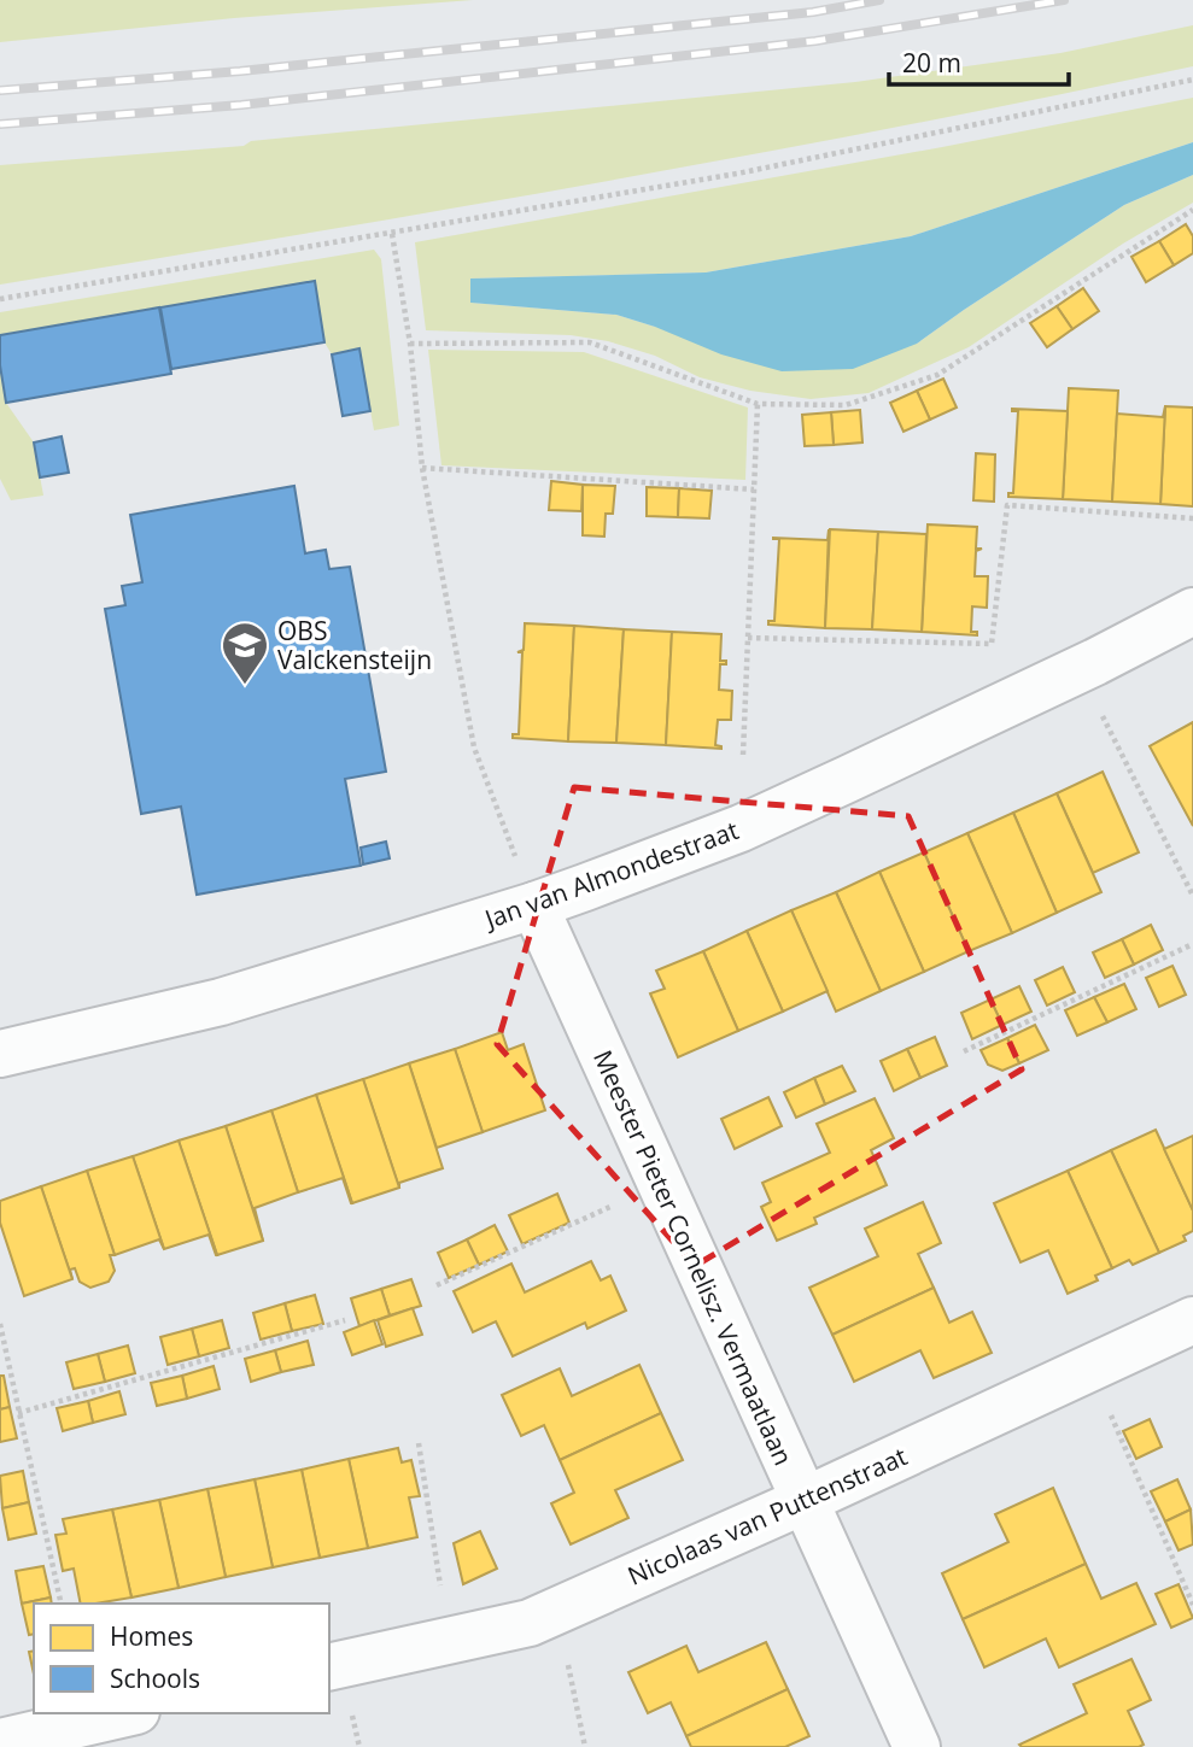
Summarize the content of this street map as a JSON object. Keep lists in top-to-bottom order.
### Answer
{
  "streets": {
    "street": ["Jan van Almondestraat", "Meester Pieter Cornelisz. Vermaatlaan", "Nicolaas van Puttenstraat"]
  },
  "crossings": [
    ["Jan van Almondestraat", "Meester Pieter Cornelisz. Vermaatlaan"],
    ["Meester Pieter Cornelisz. Vermaatlaan", "Nicolaas van Puttenstraat"]
  ],
  "places": {
    "school or university": ["OBS Valckensteijn"]
  },
  "legend": ["Homes", "Schools"],
  "scale_bar": "20 m"
}
